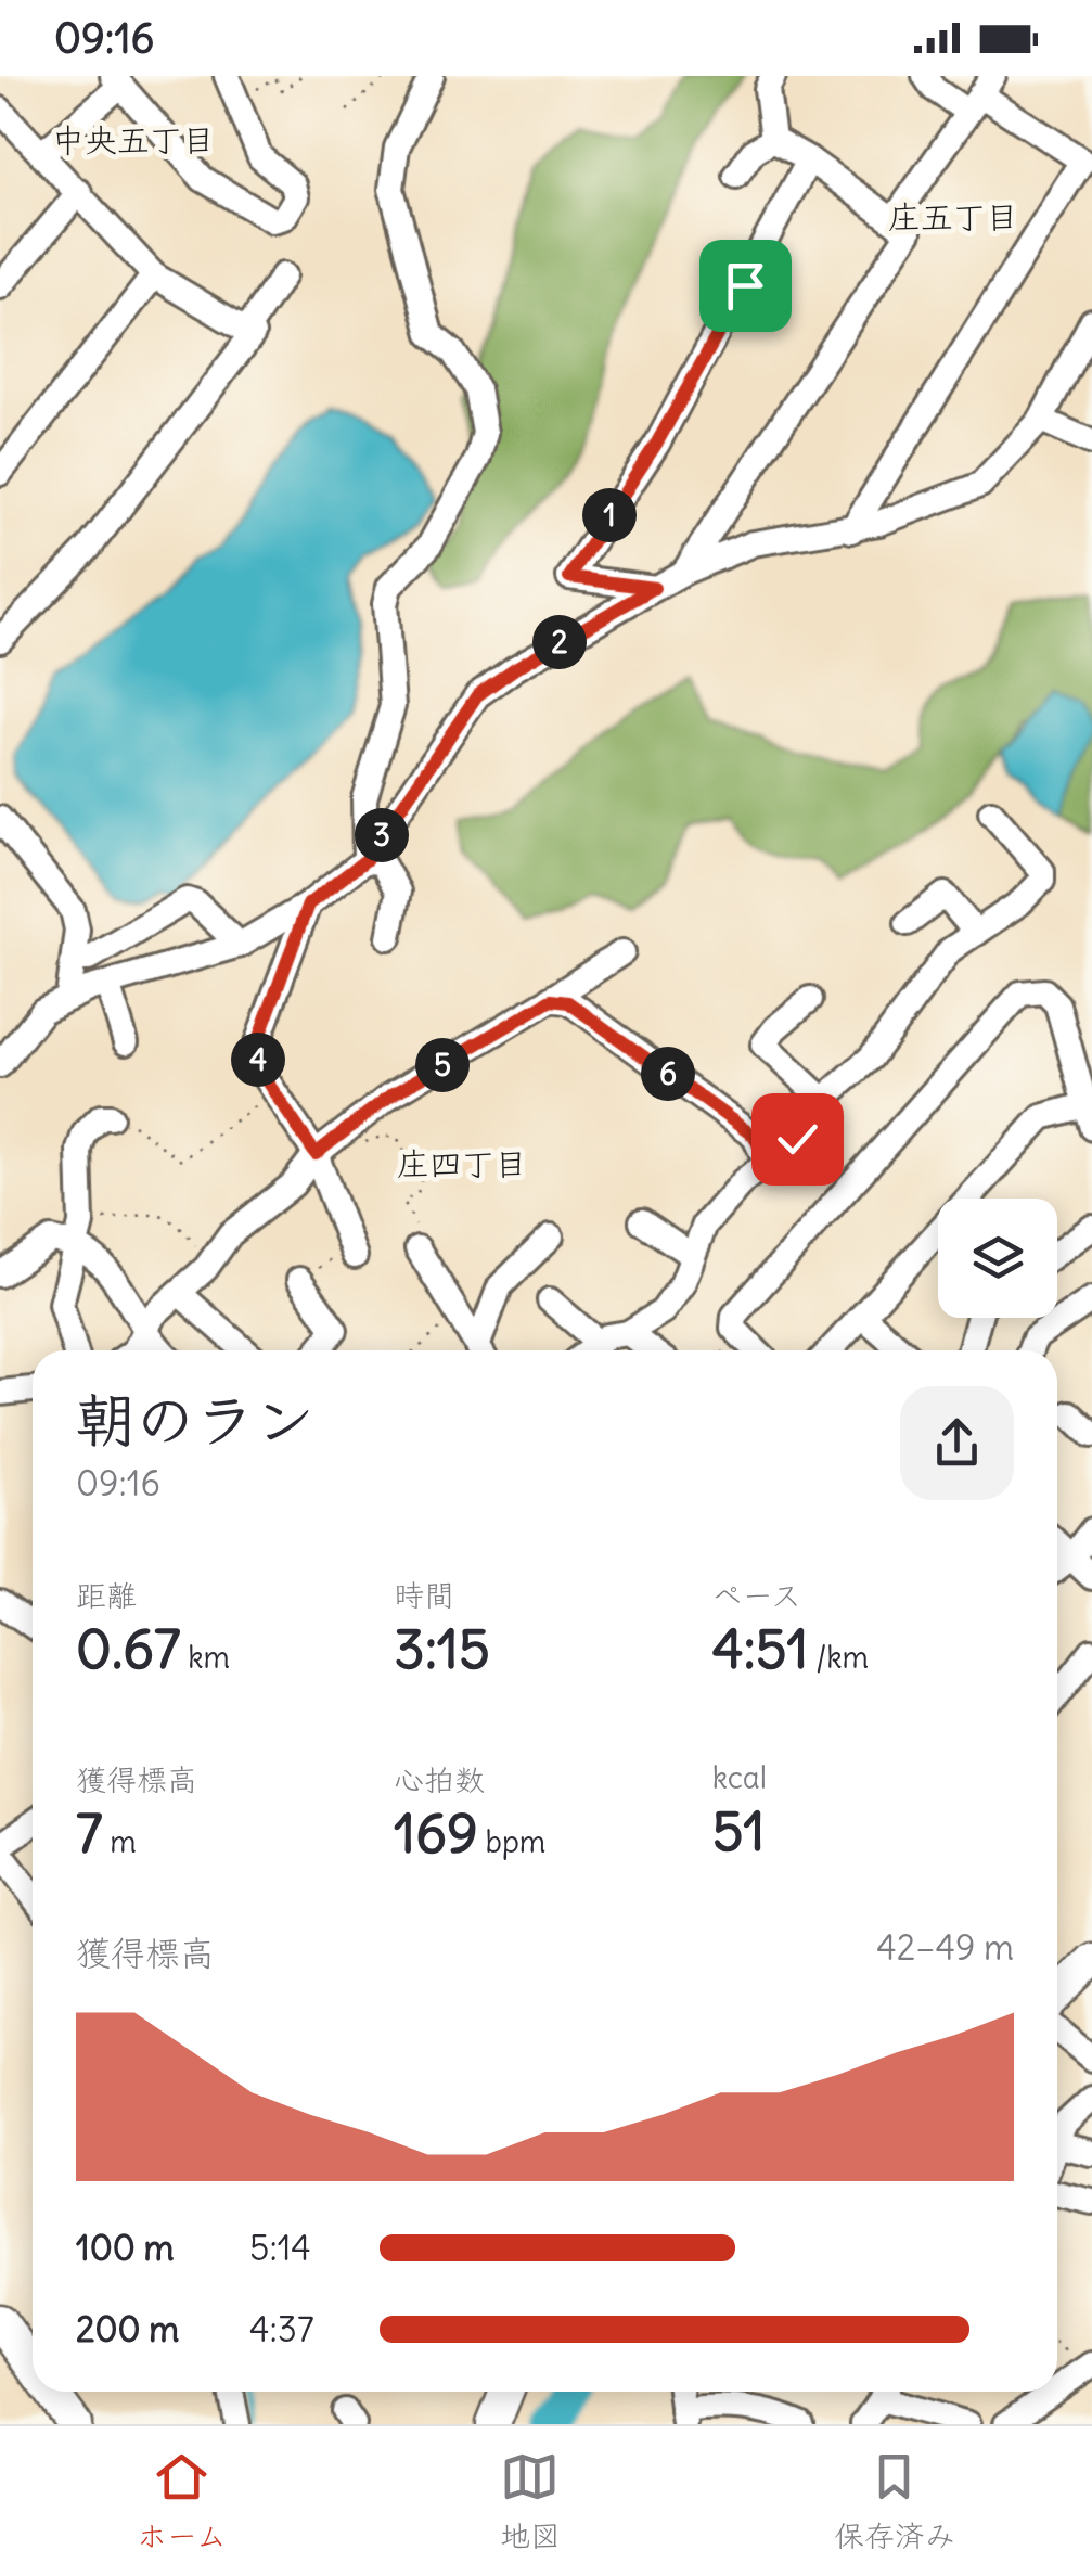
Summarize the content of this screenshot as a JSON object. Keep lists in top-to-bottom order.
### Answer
{
  "districts": ["中央五丁目", "庄五丁目", "庄四丁目"],
  "page": {
    "status": "09:16",
    "pins": [
      "1",
      "2",
      "3",
      "4",
      "5",
      "6"
    ],
    "heading": ["朝のラン", "09:16"],
    "stats": [
      ["距離", "0.67 km"],
      ["時間", "3:15"],
      ["ペース", "4:51 /km"],
      ["獲得標高", "7 m"],
      ["心拍数", "169 bpm"],
      ["kcal", "51"]
    ],
    "chart": ["獲得標高", "42–49 m"],
    "list": [
      {
        "name": "100 m",
        "note": "5:14"
      },
      {
        "name": "200 m",
        "note": "4:37"
      }
    ],
    "tabs": ["ホーム", "地図", "保存済み"]
  }
}
